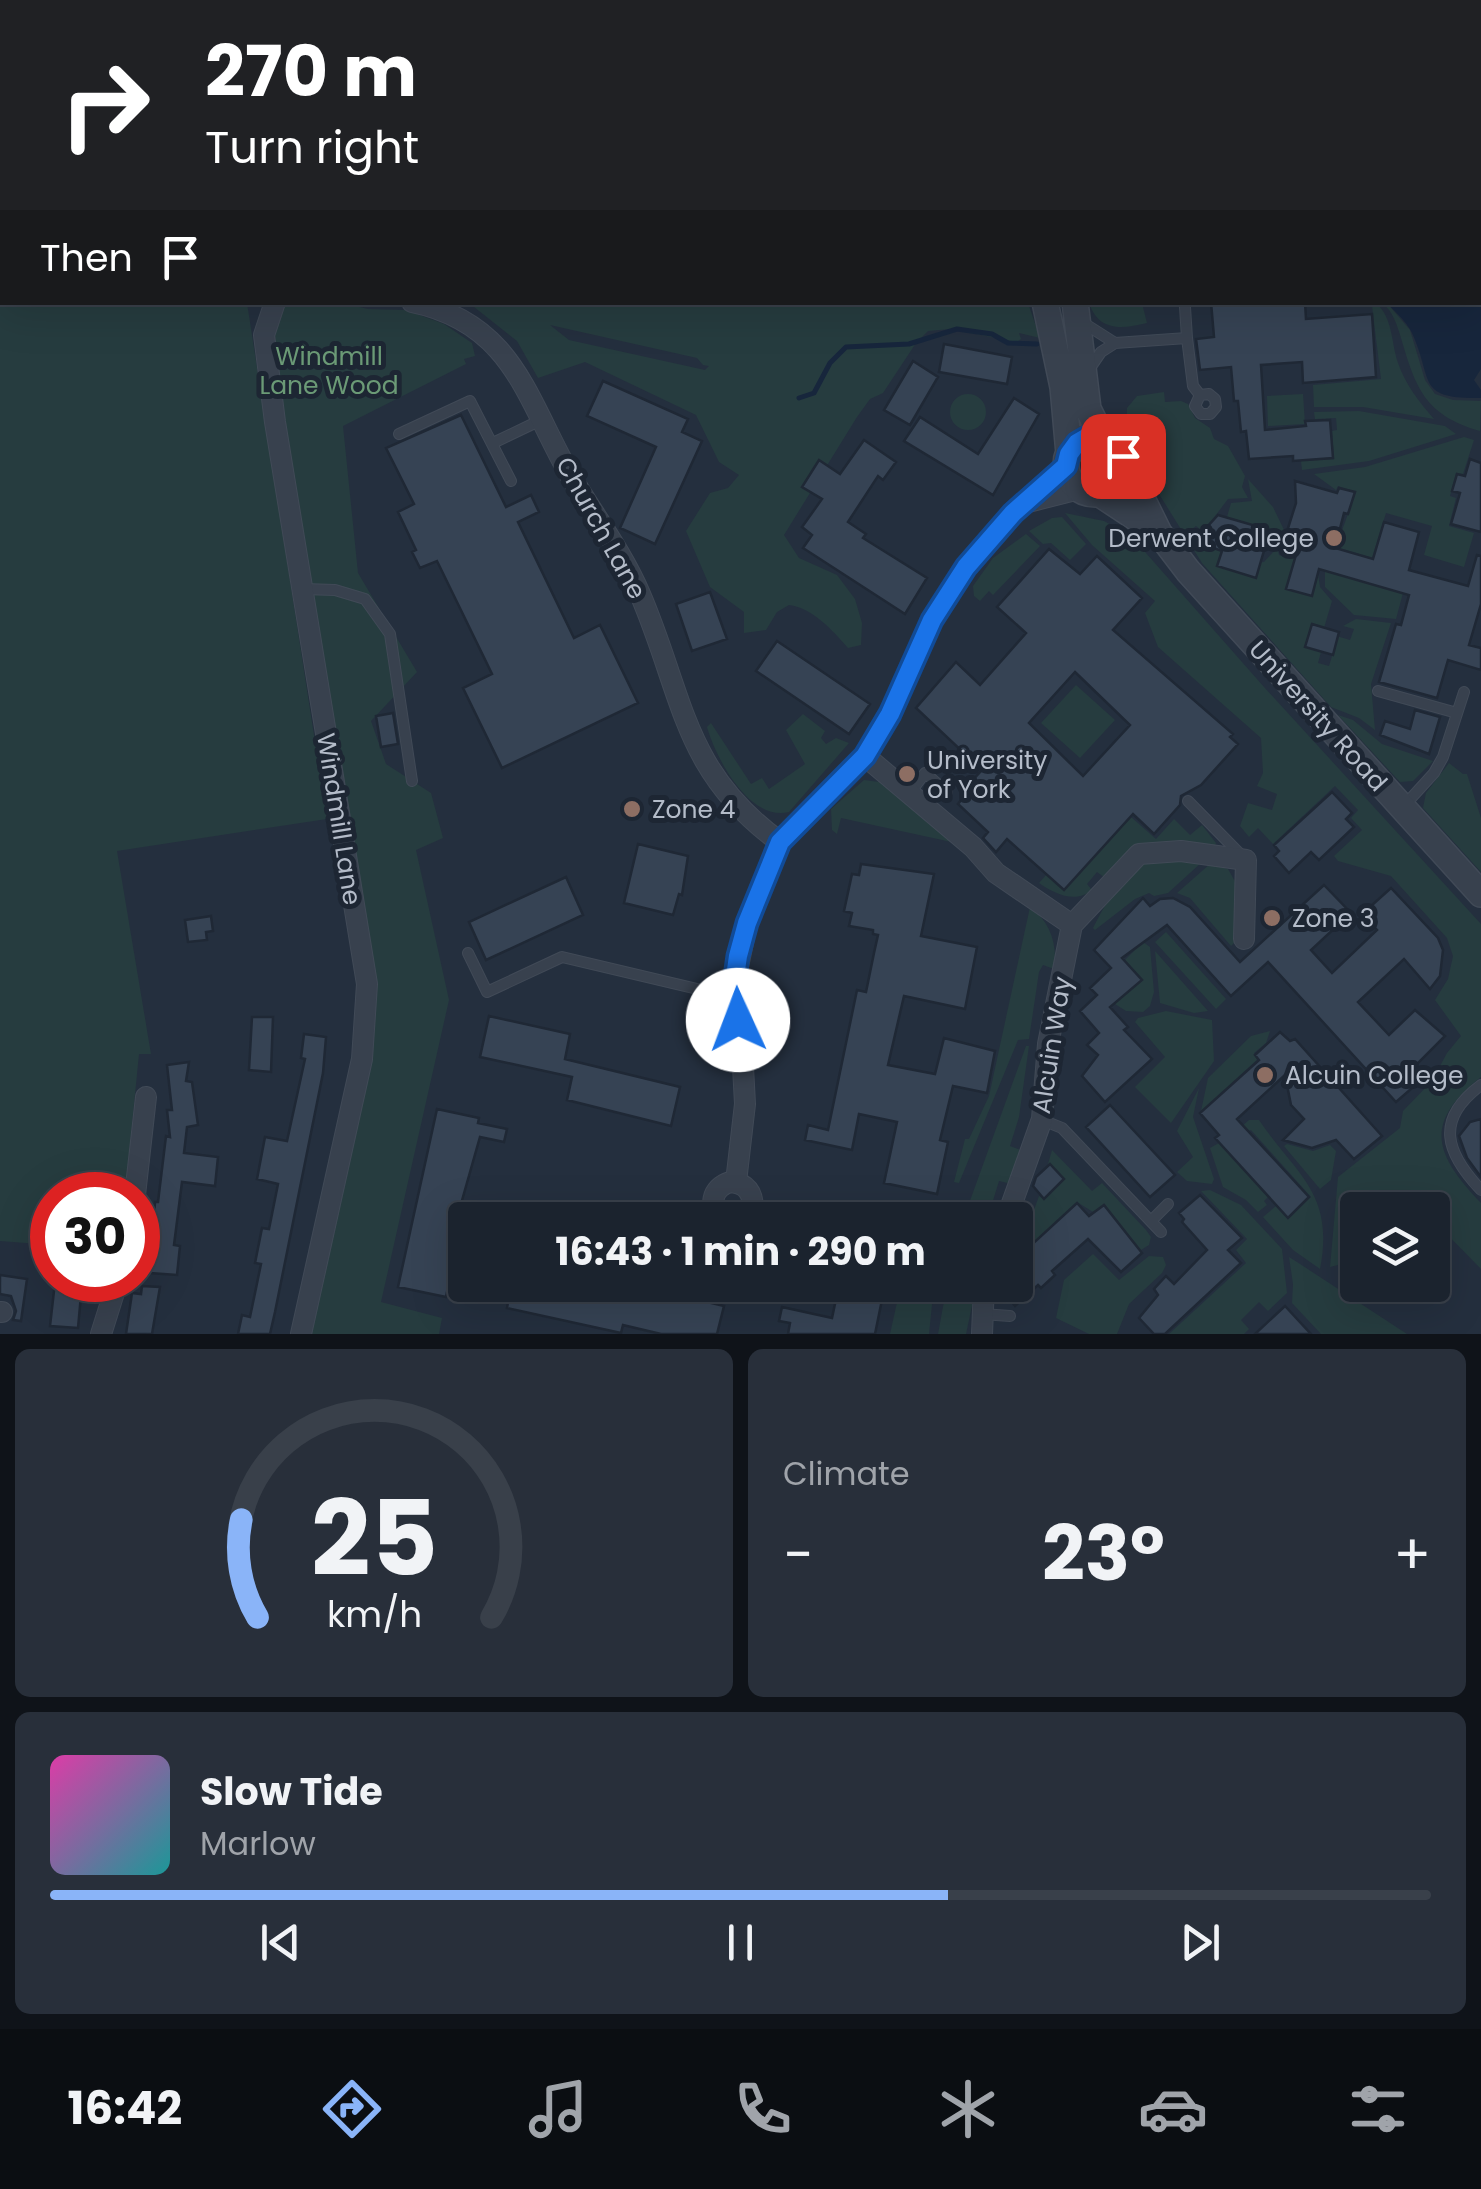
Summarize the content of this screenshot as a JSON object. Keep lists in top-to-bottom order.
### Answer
{
  "streets": {
    "street": [
      "Church Lane",
      "University Road",
      "Windmill Lane",
      "Alcuin Way"
    ]
  },
  "parks": ["Windmill Lane Wood"],
  "places": [
    "Derwent College",
    "University of York",
    "Zone 4",
    "Zone 3",
    "Alcuin College"
  ],
  "page": {
    "turn": ["270 m", "Turn right"],
    "then": "Then",
    "limit": "30",
    "trip": "16:43 · 1 min · 290 m",
    "tile": "Climate",
    "heat": ["−", "23°", "+"],
    "song": ["Slow Tide", "Marlow"],
    "tabs": "16:42",
    "gauge": ["25", "km/h"]
  }
}
